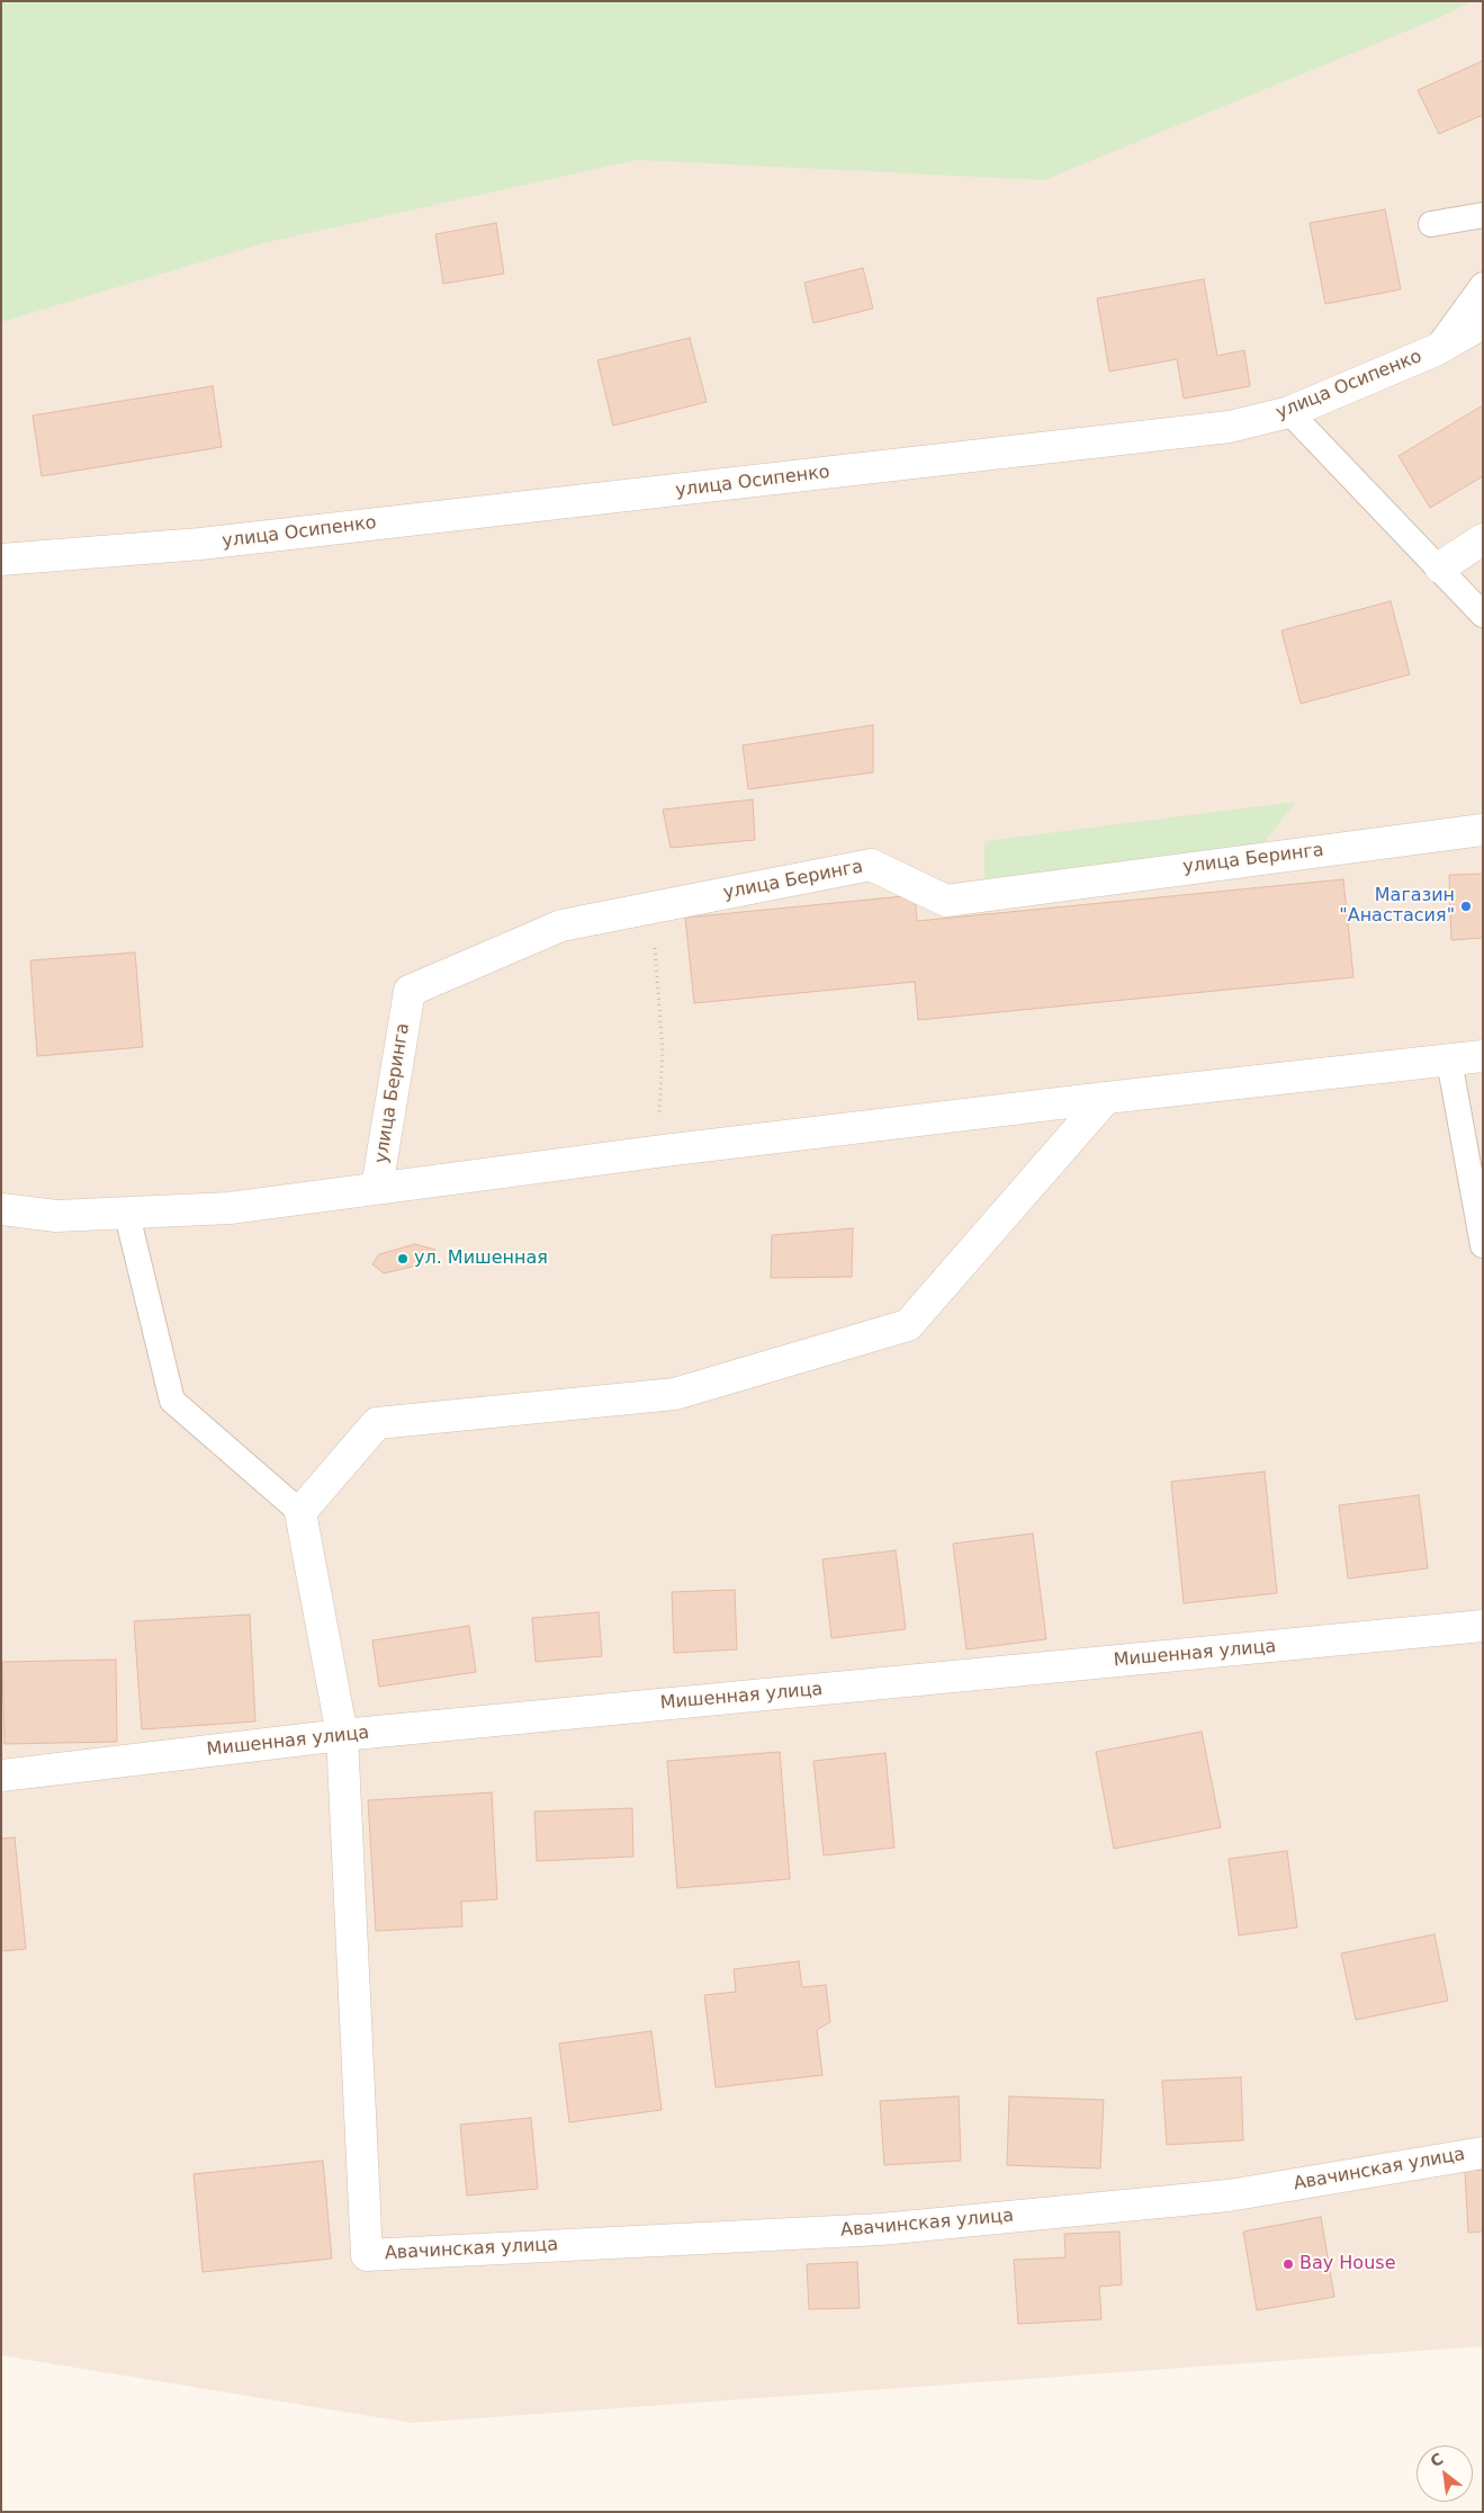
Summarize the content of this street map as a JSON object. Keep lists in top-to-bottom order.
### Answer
{
  "streets": {
    "street": [
      "улица Осипенко",
      "улица Беринга",
      "Мишенная улица",
      "Авачинская улица"
    ]
  },
  "crossings": [
    ["Мишенная улица", "Авачинская улица"]
  ],
  "places": ["Магазин \"Анастасия\"", "ул. Мишенная", "Bay House"],
  "north": "top left"
}
